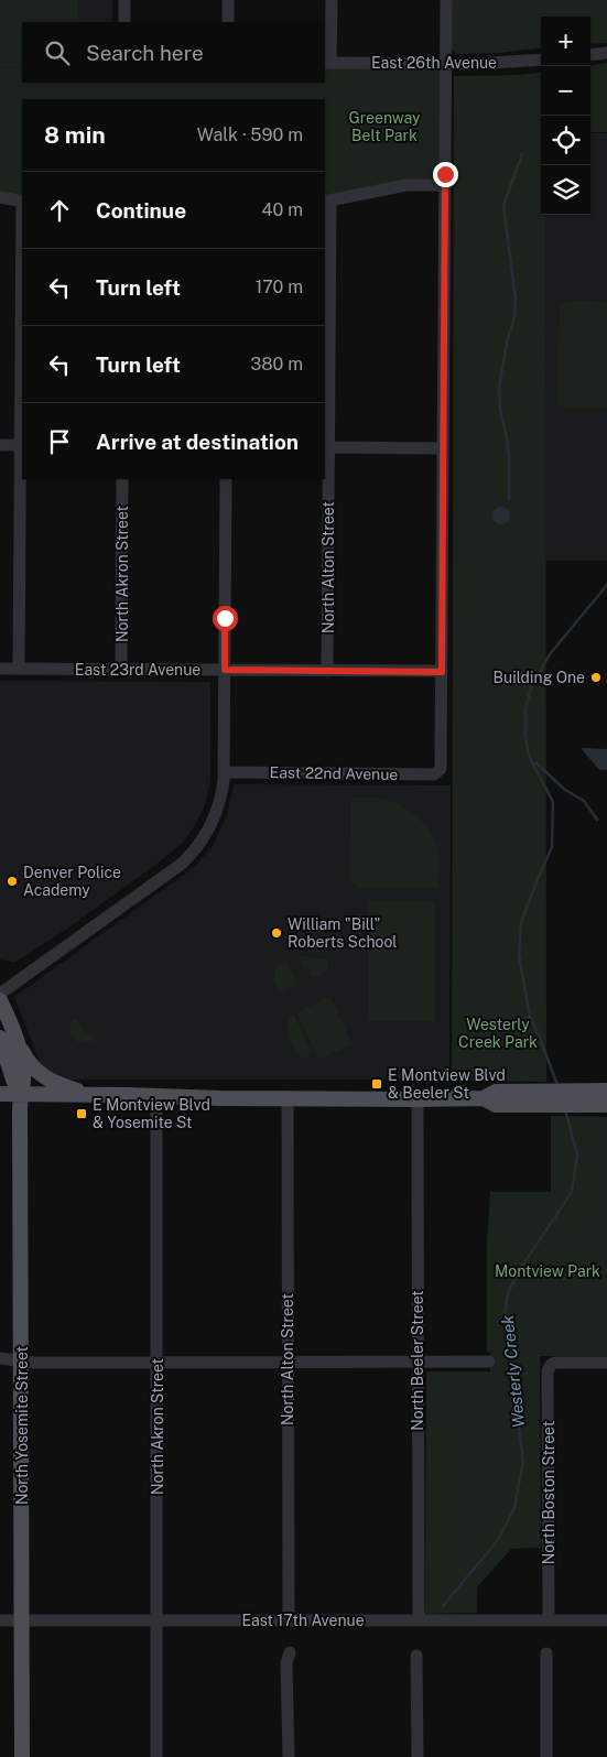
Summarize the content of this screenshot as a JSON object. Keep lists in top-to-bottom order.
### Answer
{
  "streets": {
    "main road": ["North Yosemite Street"],
    "street": [
      "East 26th Avenue",
      "North Alton Street",
      "North Akron Street",
      "East 23rd Avenue",
      "East 22nd Avenue",
      "North Beeler Street",
      "North Boston Street",
      "East 17th Avenue"
    ]
  },
  "crossings": [
    ["North Alton Street", "East 23rd Avenue"],
    ["North Alton Street", "East 17th Avenue"],
    ["North Akron Street", "East 23rd Avenue"],
    ["North Akron Street", "East 17th Avenue"],
    ["East 23rd Avenue", "East 22nd Avenue"],
    ["North Beeler Street", "East 17th Avenue"],
    ["North Yosemite Street", "East 17th Avenue"],
    ["North Boston Street", "East 17th Avenue"]
  ],
  "water": ["Westerly Creek"],
  "parks": ["Greenway Belt Park", "Westerly Creek Park", "Montview Park"],
  "places": {
    "other": ["Building One", "Denver Police Academy", "William \"Bill\" Roberts School"],
    "transit": ["E Montview Blvd & Beeler St", "E Montview Blvd & Yosemite St"]
  },
  "page": {
    "map_buttons": ["+", "−"],
    "search": "Search here",
    "heading": ["8 min", "Walk · 590 m"],
    "list": [
      ["Continue", "40 m"],
      ["Turn left", "170 m"],
      ["Turn left", "380 m"],
      "Arrive at destination"
    ]
  }
}
